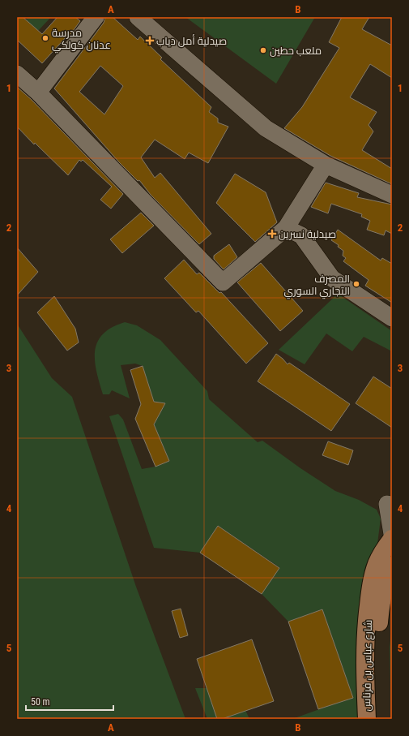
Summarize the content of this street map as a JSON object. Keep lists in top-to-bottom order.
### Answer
{
  "streets": {
    "main road": ["شارع عباس بن فرناس"]
  },
  "places": {
    "other": ["مدرسة عدنان كولكي", "ملعب حطين", "المصرف التجاري السوري"],
    "health": ["صيدلية أمل دياب", "صيدلية نسرين"]
  },
  "scale_bar": "50 m",
  "grid": {
    "columns": ["A", "B"],
    "rows": [
      "1",
      "2",
      "3",
      "4",
      "5"
    ]
  }
}
